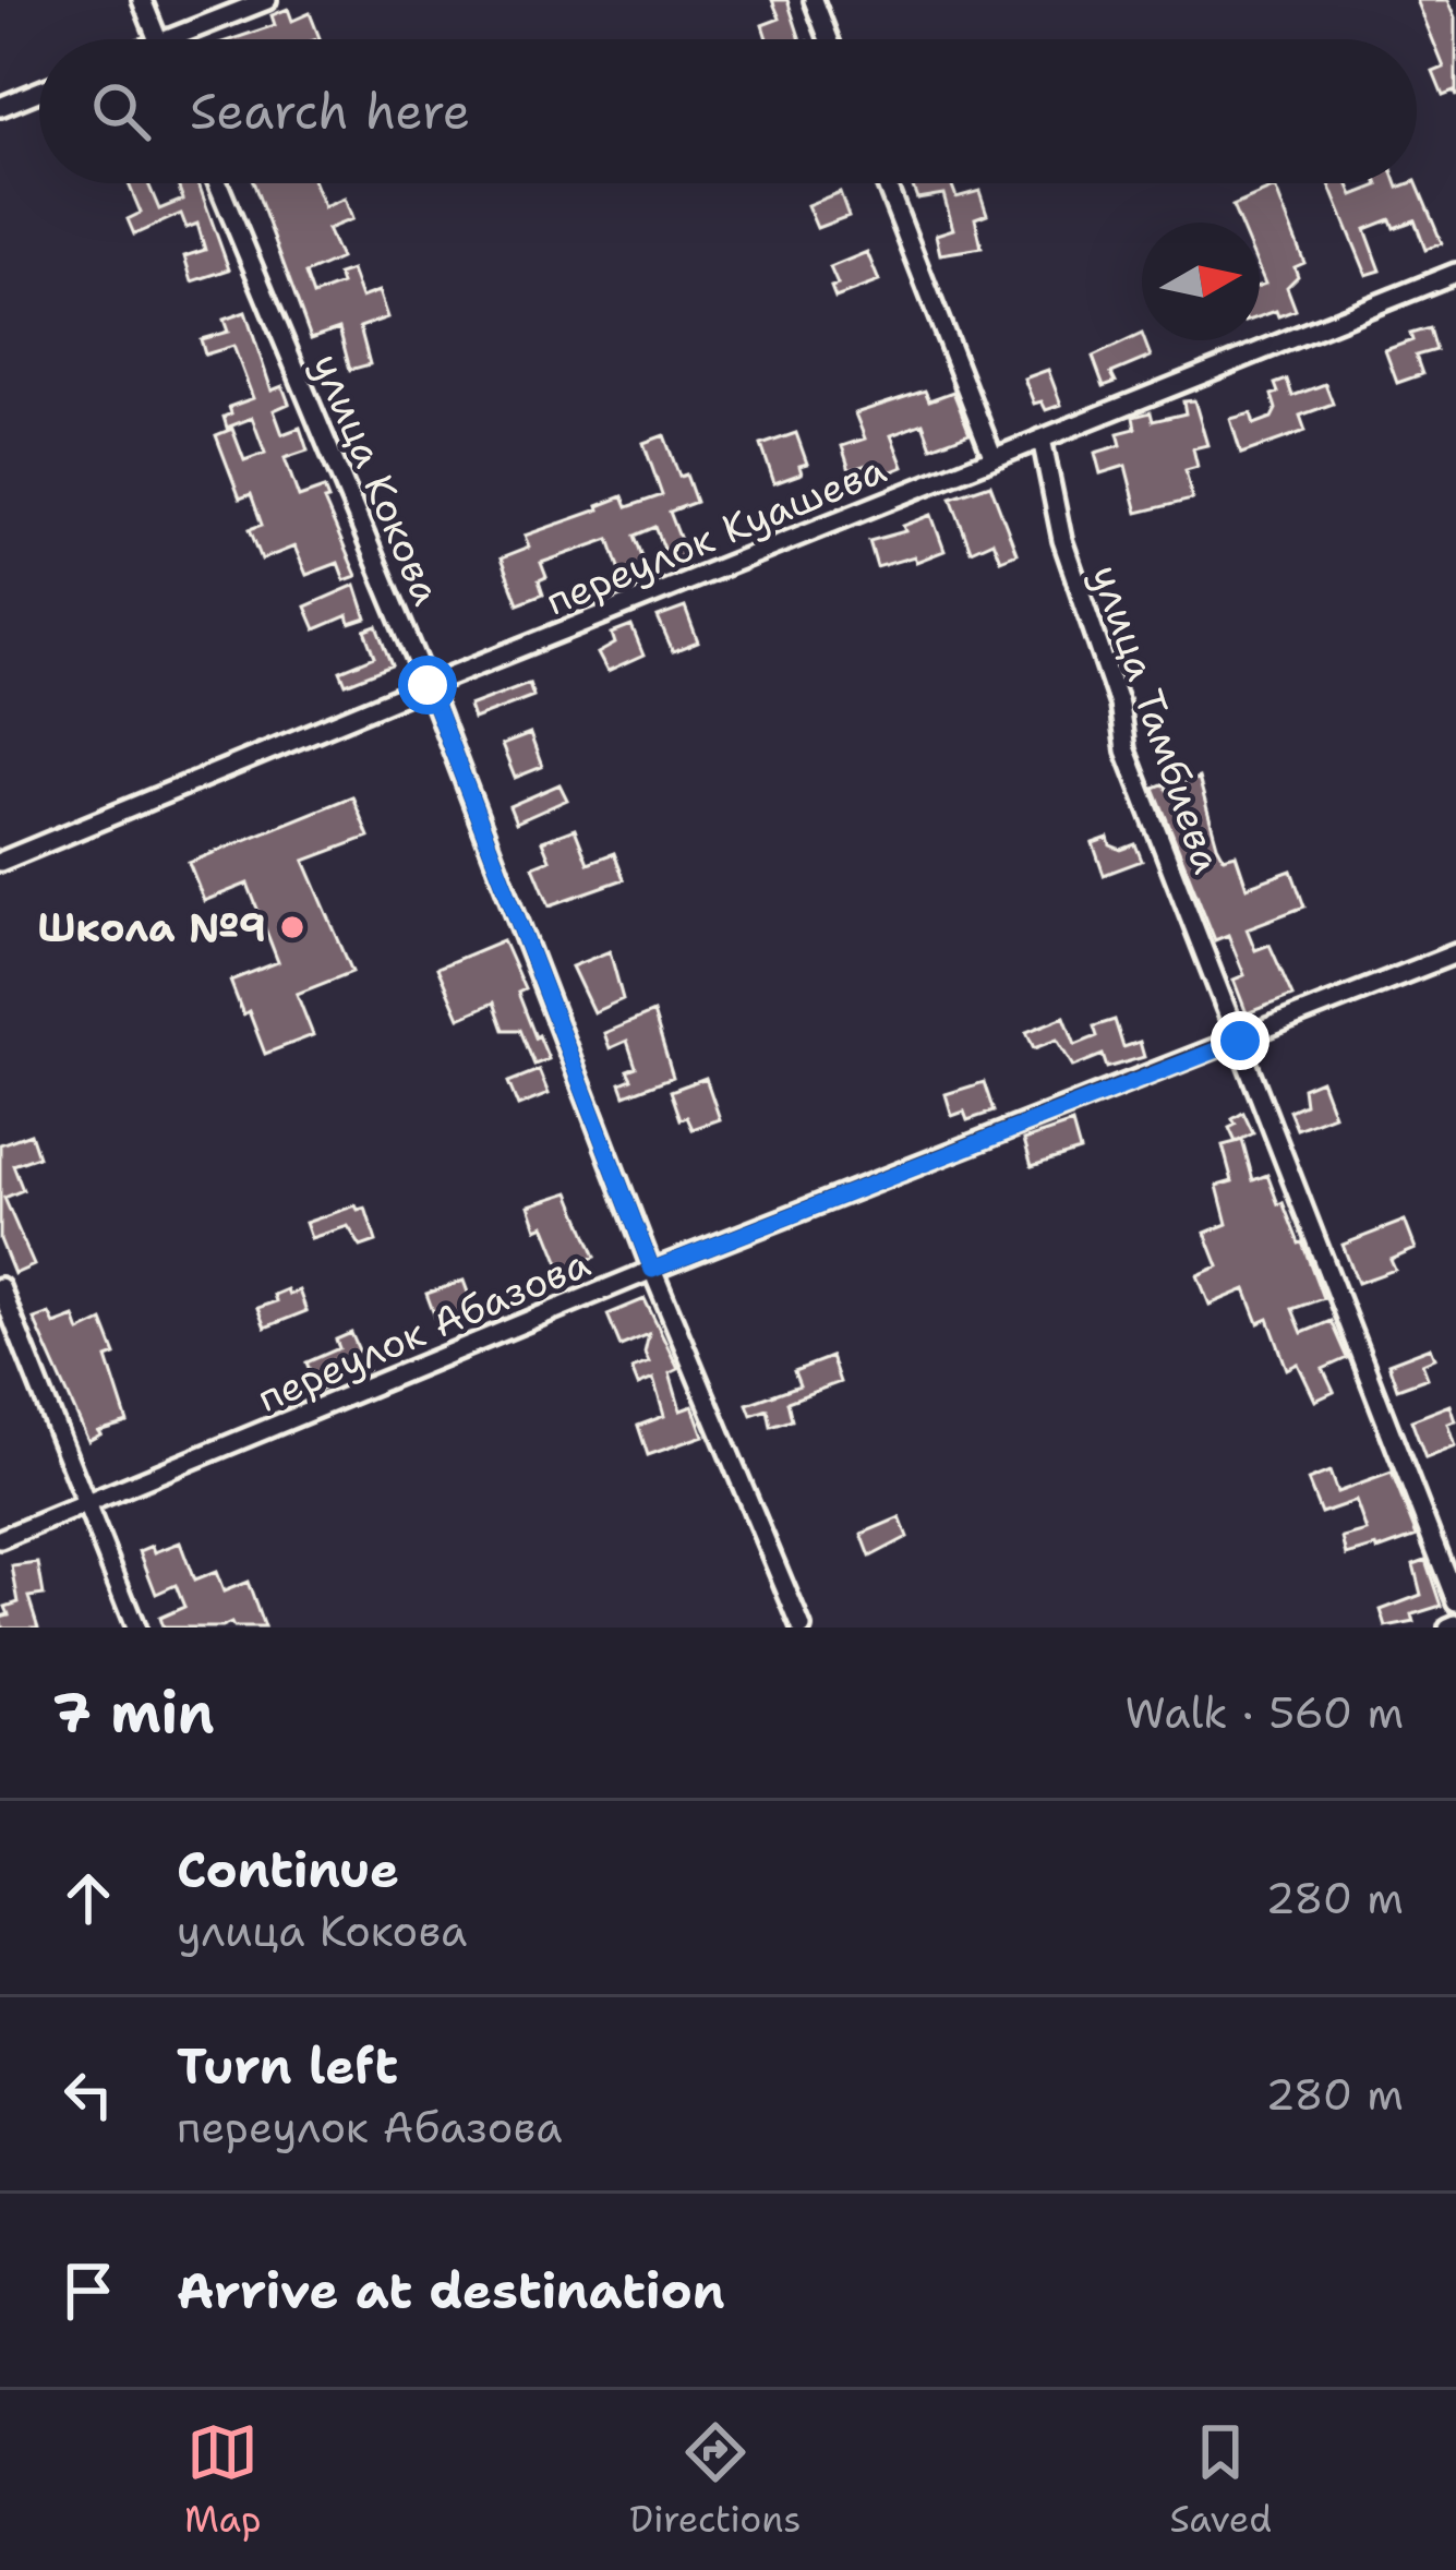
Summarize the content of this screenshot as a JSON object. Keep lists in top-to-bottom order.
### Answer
{
  "streets": {
    "street": [
      "улица Кокова",
      "переулок Куашева",
      "улица Тамбиева",
      "переулок Абазова"
    ]
  },
  "crossings": [
    ["улица Кокова", "переулок Куашева"],
    ["улица Кокова", "переулок Абазова"],
    ["переулок Куашева", "улица Тамбиева"],
    ["улица Тамбиева", "переулок Абазова"]
  ],
  "places": ["Школа №9"],
  "north": "right",
  "page": {
    "search": "Search here",
    "heading": ["7 min", "Walk · 560 m"],
    "list": [
      ["Continue", "улица Кокова", "280 m"],
      ["Turn left", "переулок Абазова", "280 m"],
      "Arrive at destination"
    ],
    "nav": ["Map", "Directions", "Saved"]
  }
}
